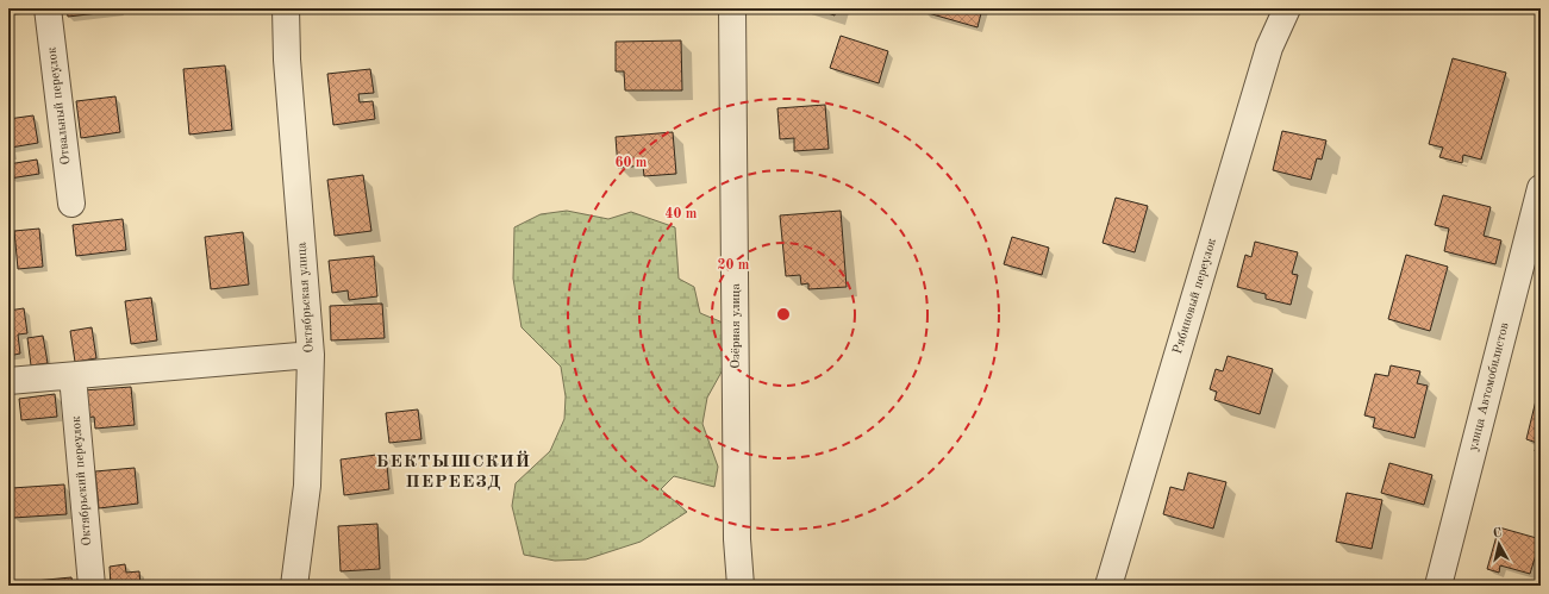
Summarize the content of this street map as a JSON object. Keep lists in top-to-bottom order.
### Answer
{
  "streets": {
    "street": [
      "Отвальный переулок",
      "Рябиновый переулок",
      "Октябрьская улица",
      "Озёрная улица",
      "улица Автомобилистов",
      "Октябрьский переулок"
    ]
  },
  "districts": ["БЕКТЫШСКИЙ ПЕРЕЕЗД"],
  "north": "top",
  "rings": ["60 m", "40 m", "20 m"]
}
